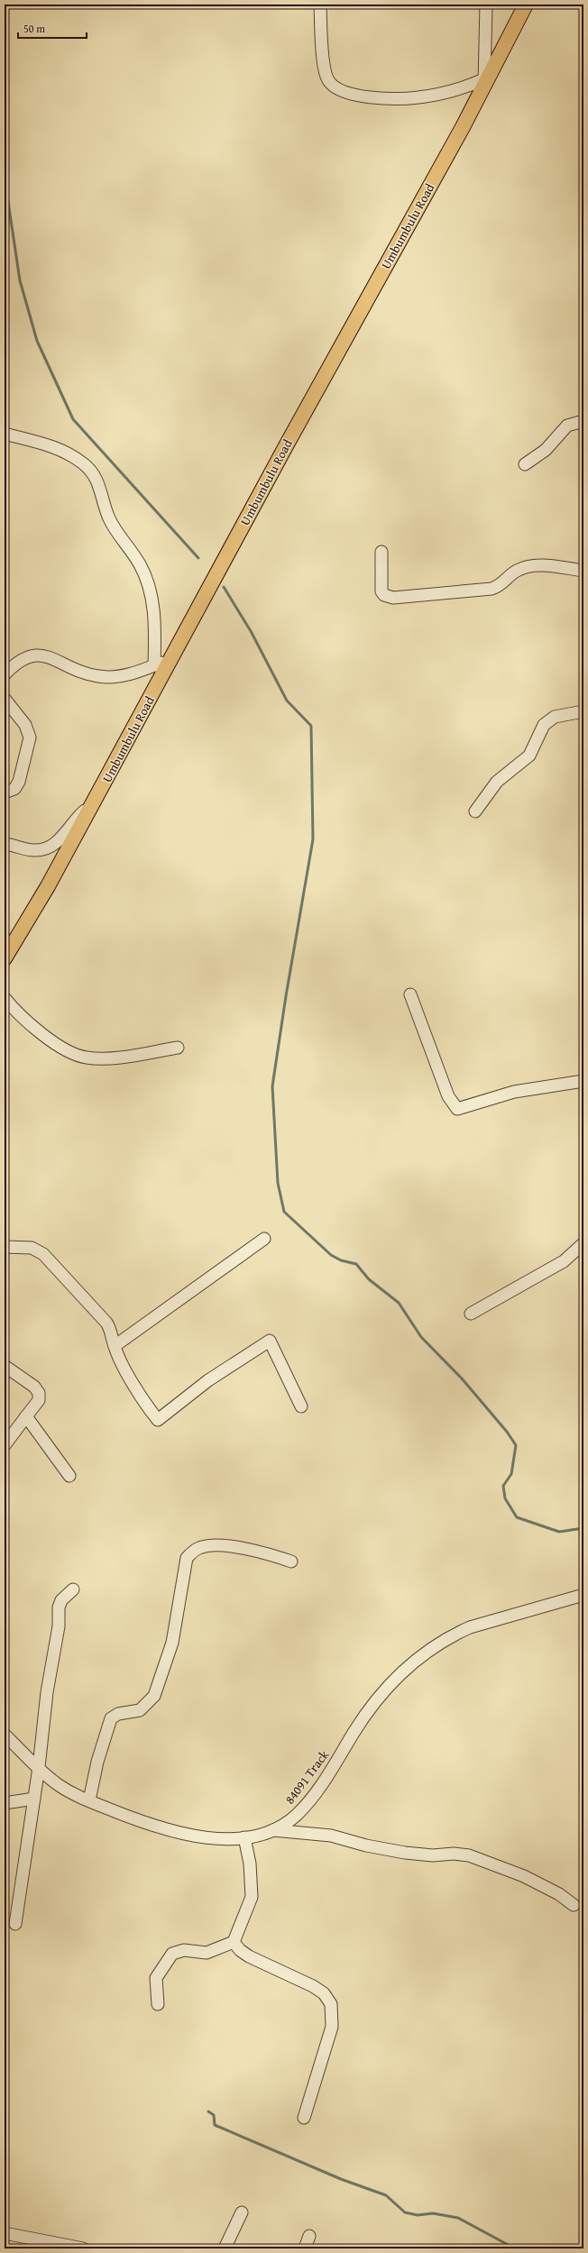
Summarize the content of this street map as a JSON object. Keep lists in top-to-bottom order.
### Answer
{
  "streets": {
    "main road": ["Umbumbulu Road"],
    "street": ["84091 Track"]
  },
  "scale_bar": "50 m"
}
